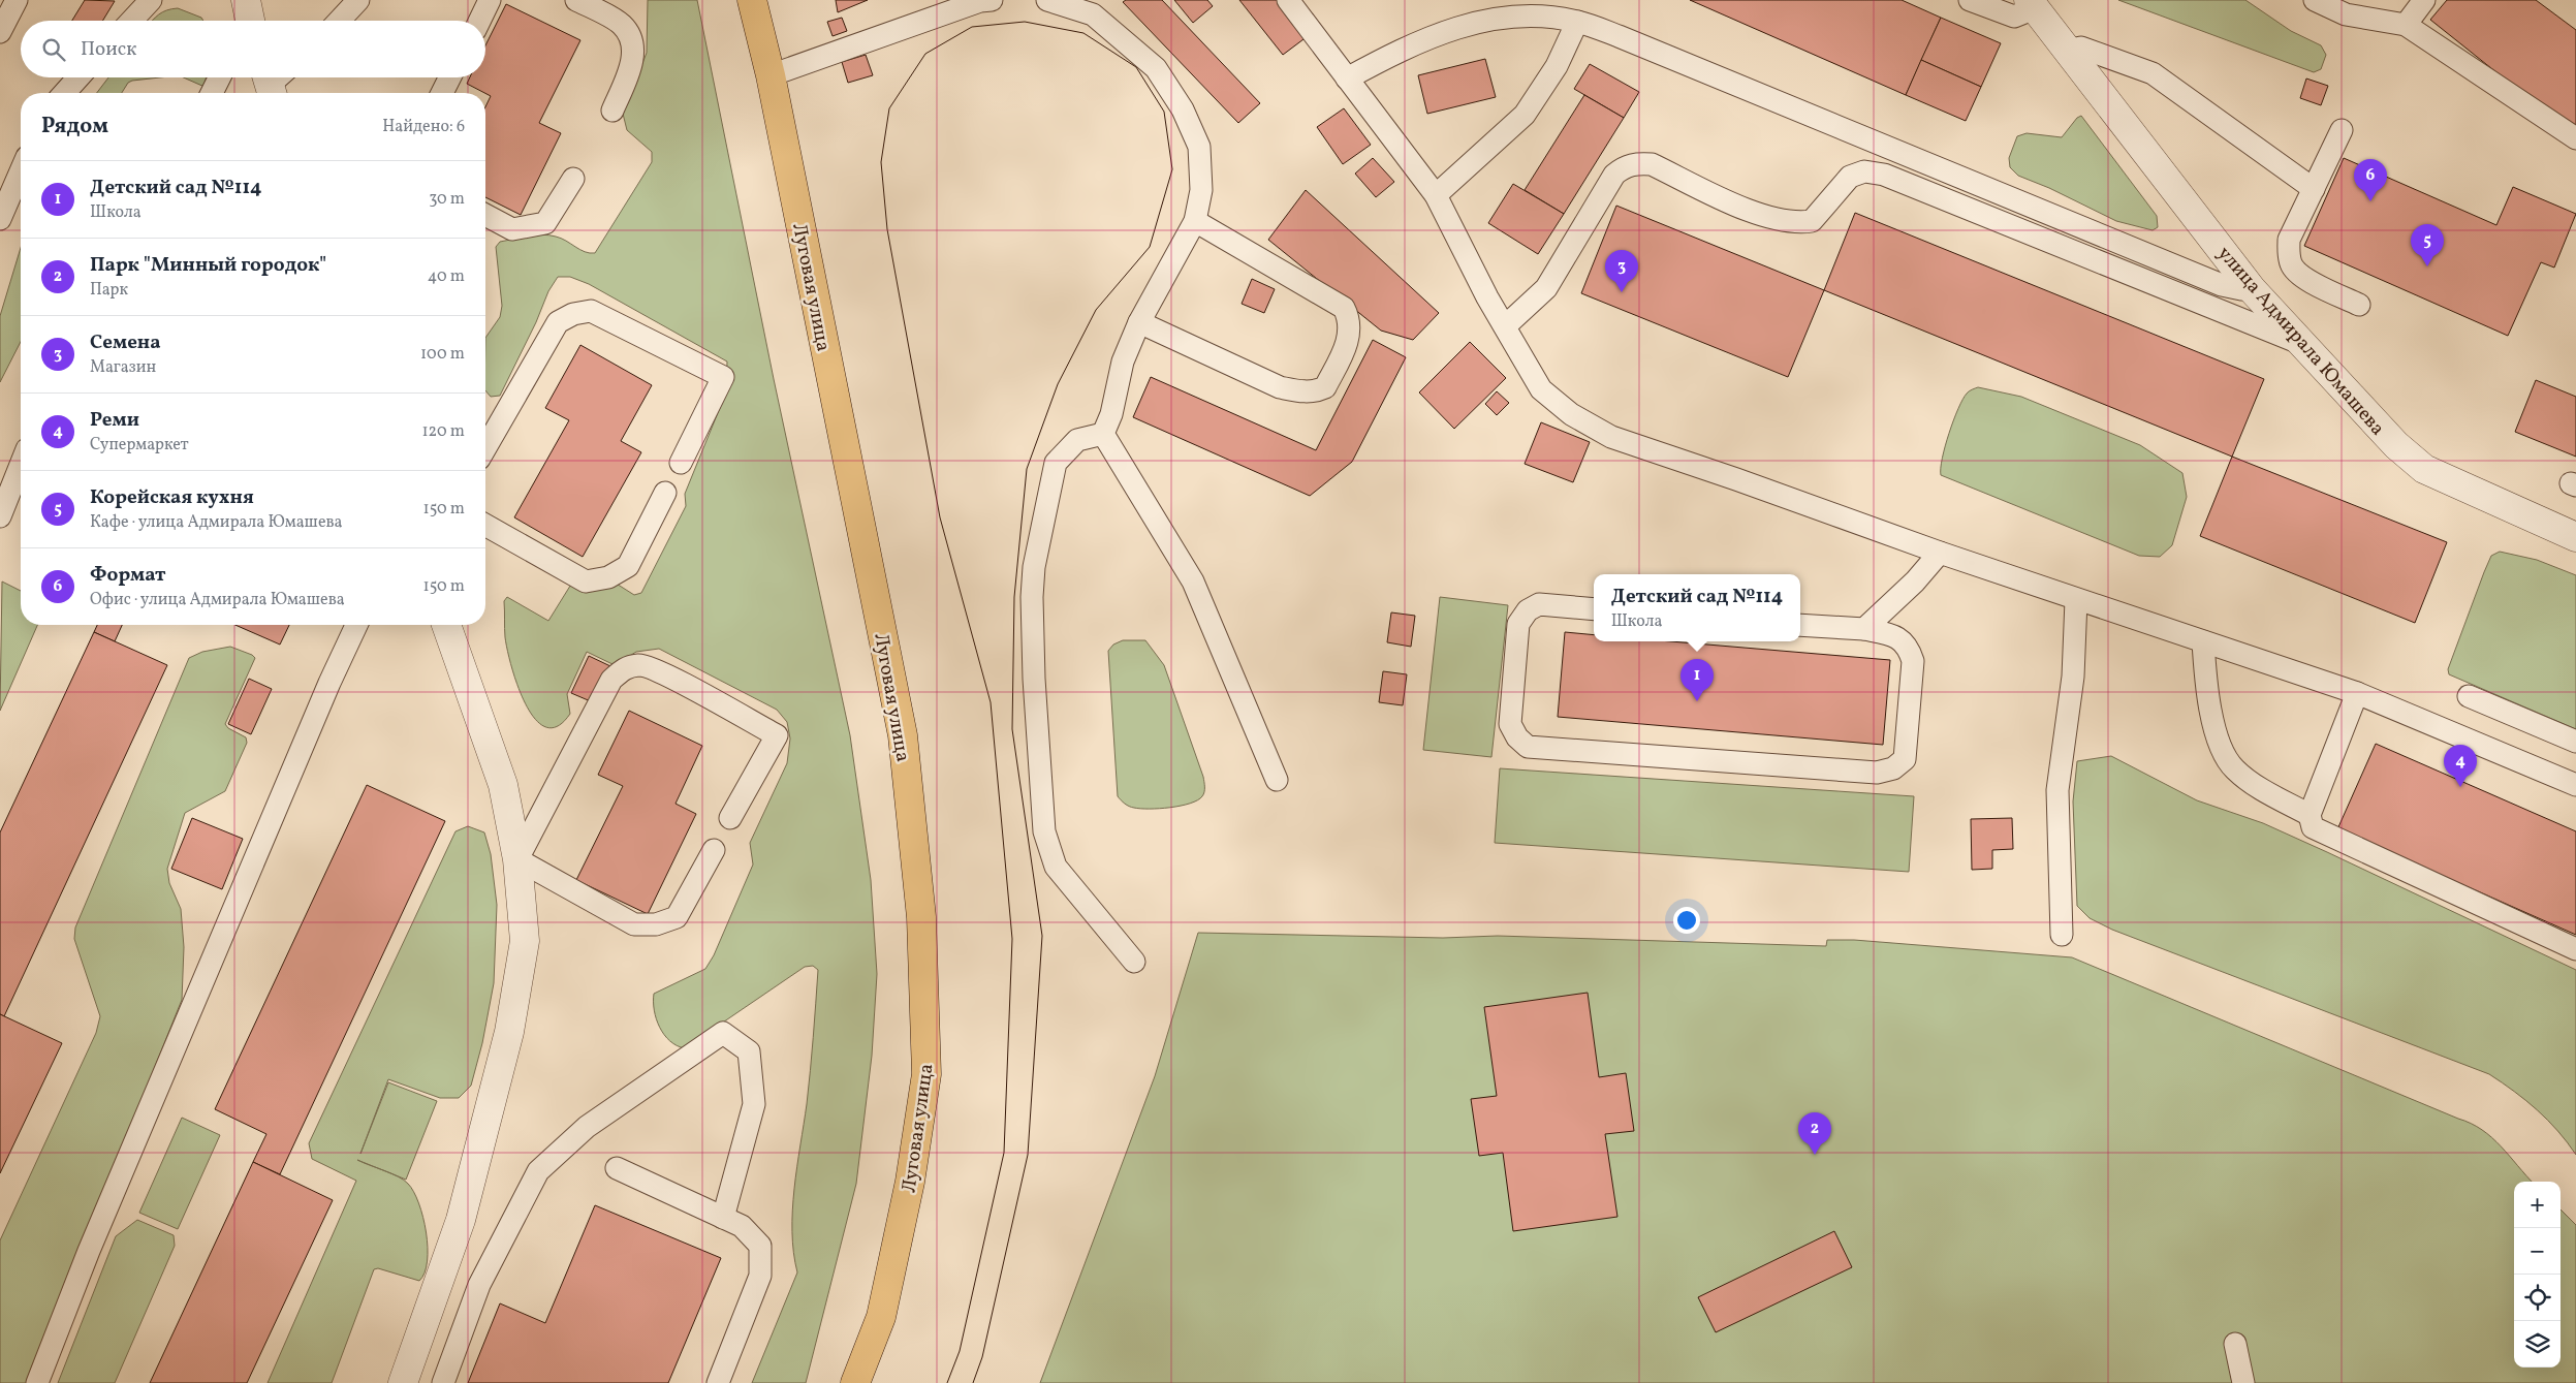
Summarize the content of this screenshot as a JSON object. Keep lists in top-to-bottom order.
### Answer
{
  "streets": {
    "main road": ["Луговая улица"],
    "street": ["улица Адмирала Юмашева"]
  },
  "page": {
    "search": "Поиск",
    "heading": ["Рядом", "Найдено: 6"],
    "pins": [
      "6",
      "5",
      "3",
      "1",
      "4",
      "2"
    ],
    "list": [
      {
        "mark": "1",
        "name": "Детский сад №114",
        "note": "Школа",
        "value": "30 m"
      },
      {
        "mark": "2",
        "name": "Парк \"Минный городок\"",
        "note": "Парк",
        "value": "40 m"
      },
      {
        "mark": "3",
        "name": "Семена",
        "note": "Магазин",
        "value": "100 m"
      },
      {
        "mark": "4",
        "name": "Реми",
        "note": "Супермаркет",
        "value": "120 m"
      },
      {
        "mark": "5",
        "name": "Корейская кухня",
        "note": "Кафе · улица Адмирала Юмашева",
        "value": "150 m"
      },
      {
        "mark": "6",
        "name": "Формат",
        "note": "Офис · улица Адмирала Юмашева",
        "value": "150 m"
      }
    ],
    "popup": ["Детский сад №114", "Школа"],
    "map_buttons": ["+", "−"]
  }
}
